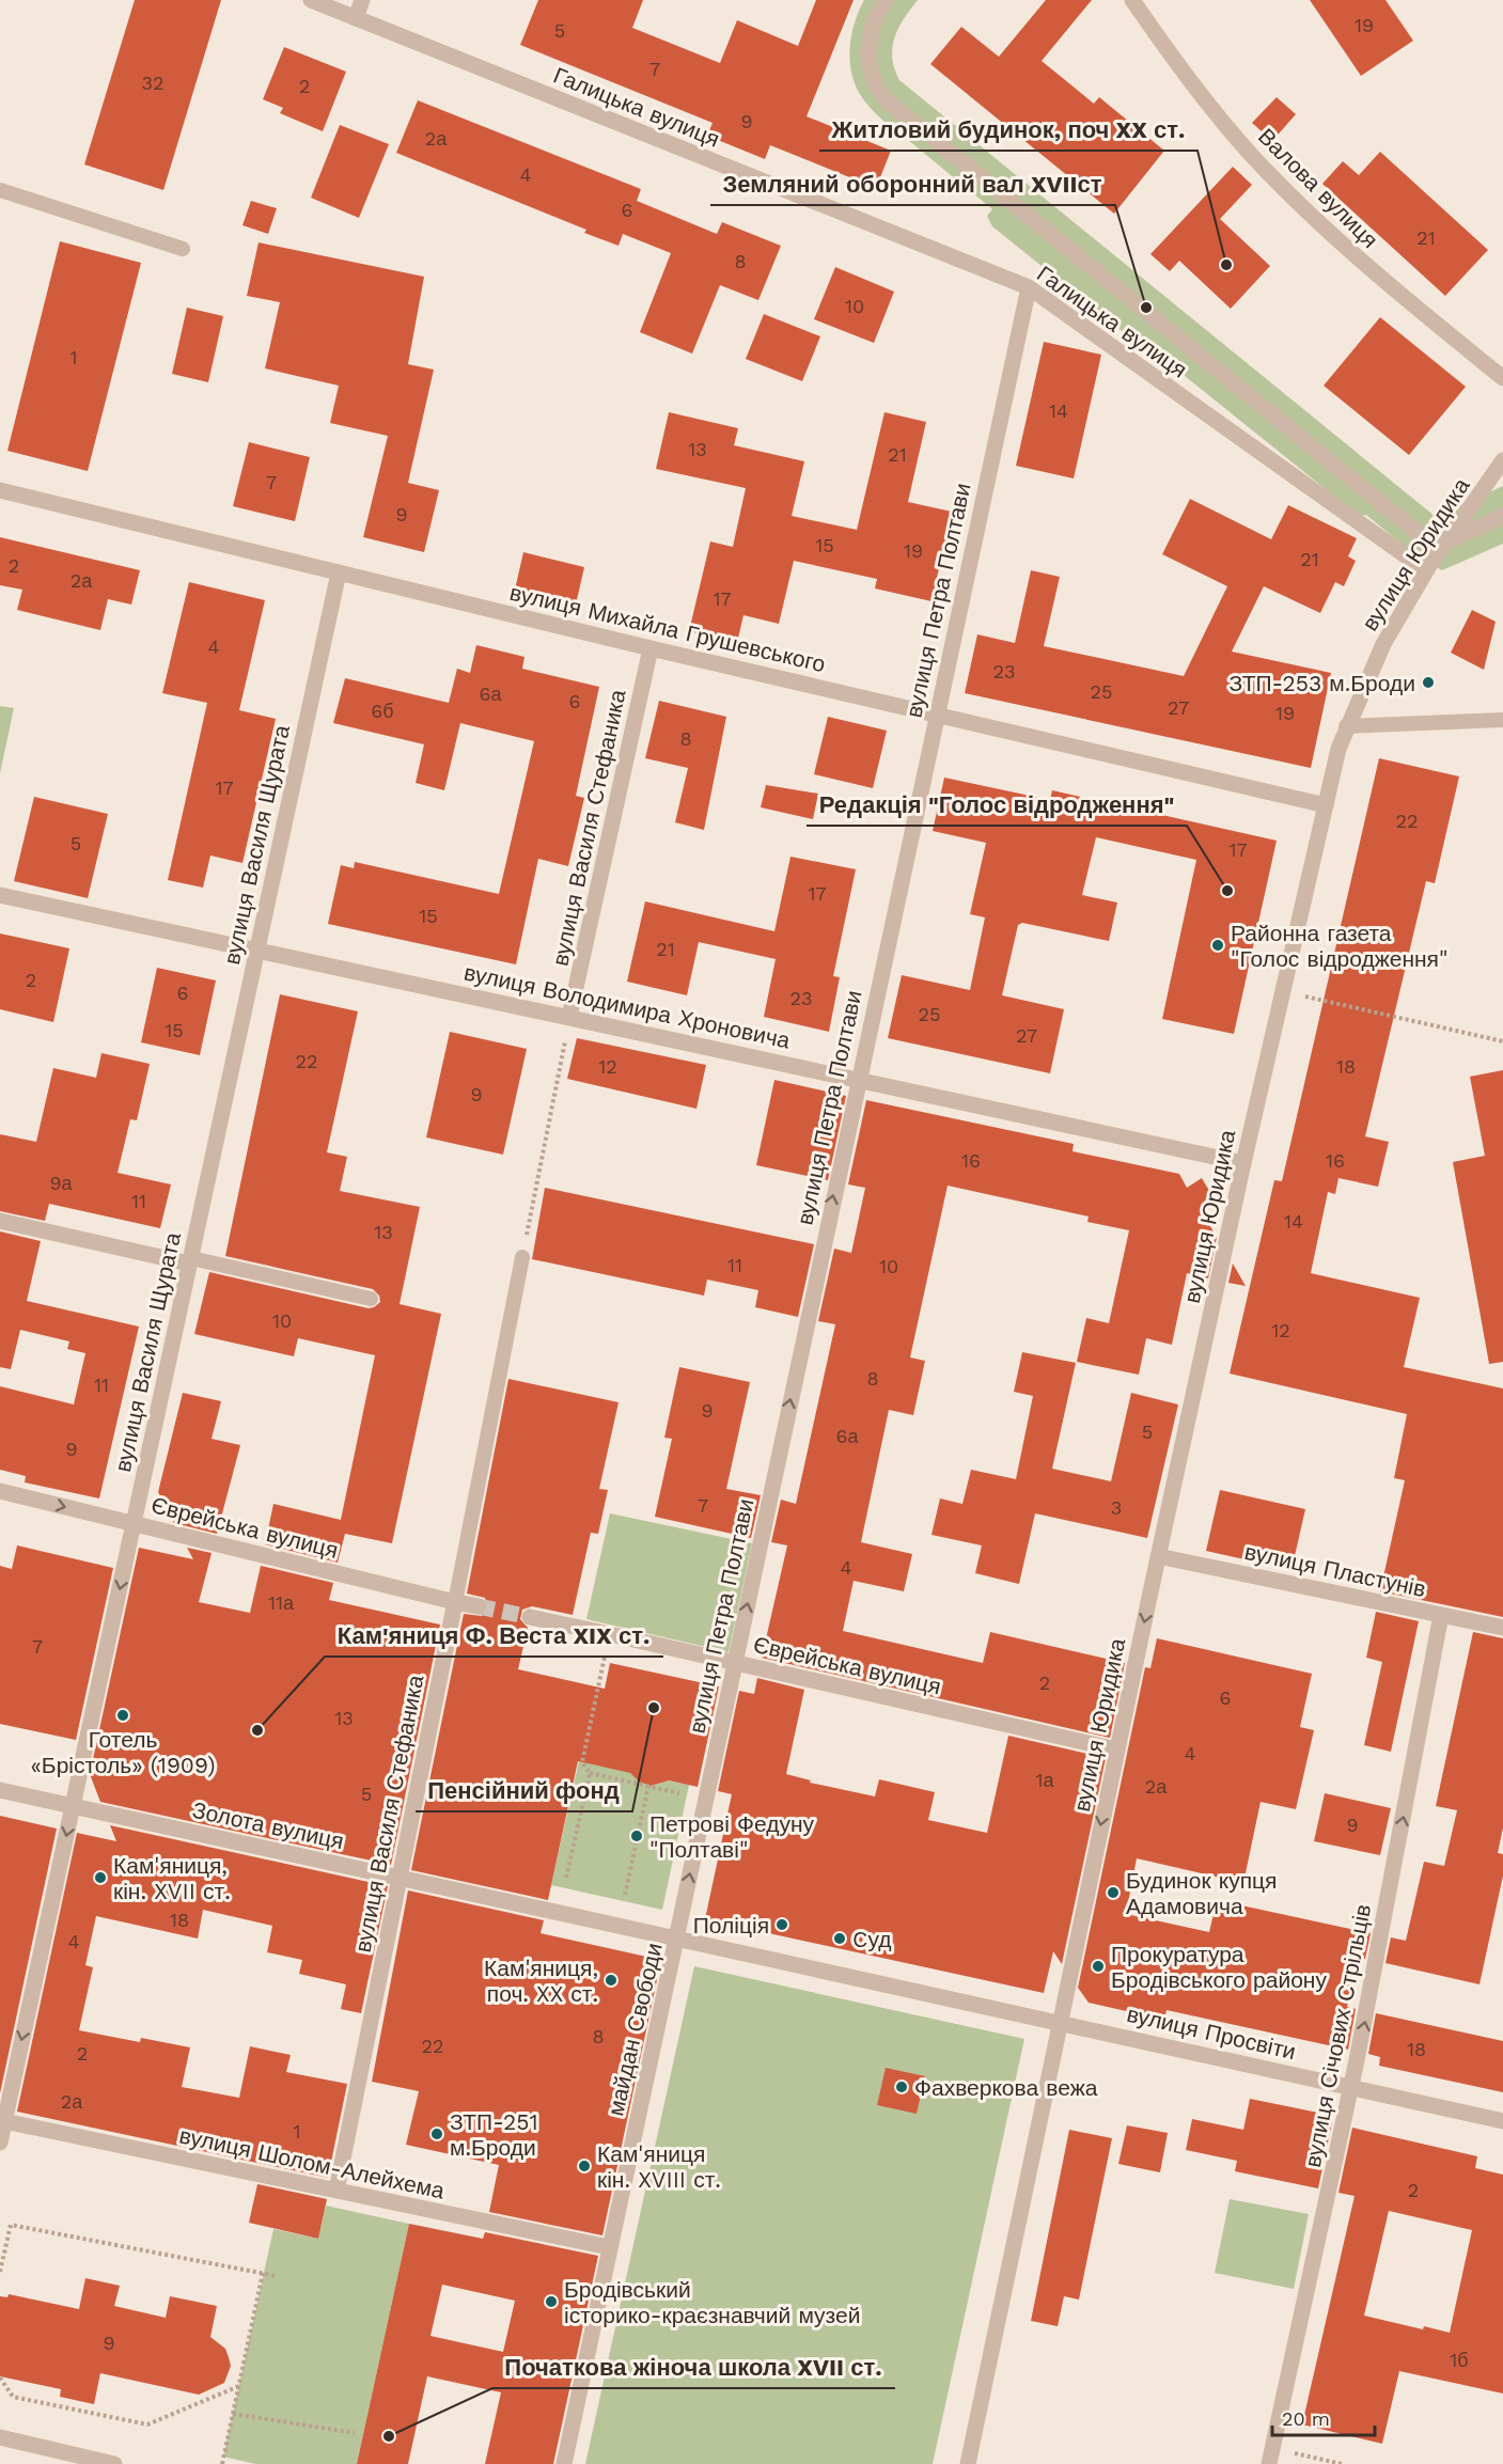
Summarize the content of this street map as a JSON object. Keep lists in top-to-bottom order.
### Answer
{
  "streets": {
    "street": [
      "Галицька вулиця",
      "Валова вулиця",
      "вулиця Юридика",
      "вулиця Петра Полтави",
      "вулиця Михайла Грушевського",
      "вулиця Василя Стефаника",
      "вулиця Василя Щурата",
      "вулиця Володимира Хроновича",
      "Єврейська вулиця",
      "вулиця Пластунів",
      "Золота вулиця",
      "майдан Свободи",
      "вулиця Просвіти",
      "вулиця Січових Стрільців",
      "вулиця Шолом-Алейхема"
    ]
  },
  "crossings": [
    ["Галицька вулиця", "вулиця Юридика"],
    ["Галицька вулиця", "вулиця Петра Полтави"],
    ["вулиця Юридика", "вулиця Михайла Грушевського"],
    ["вулиця Юридика", "вулиця Володимира Хроновича"],
    ["вулиця Юридика", "Єврейська вулиця"],
    ["вулиця Юридика", "вулиця Пластунів"],
    ["вулиця Юридика", "майдан Свободи"],
    ["вулиця Юридика", "вулиця Просвіти"],
    ["вулиця Петра Полтави", "вулиця Михайла Грушевського"],
    ["вулиця Петра Полтави", "вулиця Володимира Хроновича"],
    ["вулиця Петра Полтави", "Єврейська вулиця"],
    ["вулиця Петра Полтави", "Золота вулиця"],
    ["вулиця Петра Полтави", "майдан Свободи"],
    ["вулиця Михайла Грушевського", "вулиця Василя Стефаника"],
    ["вулиця Михайла Грушевського", "вулиця Василя Щурата"],
    ["вулиця Василя Стефаника", "вулиця Володимира Хроновича"],
    ["вулиця Василя Стефаника", "Єврейська вулиця"],
    ["вулиця Василя Стефаника", "Золота вулиця"],
    ["вулиця Василя Стефаника", "вулиця Шолом-Алейхема"],
    ["вулиця Василя Щурата", "вулиця Володимира Хроновича"],
    ["вулиця Василя Щурата", "Єврейська вулиця"],
    ["вулиця Василя Щурата", "Золота вулиця"],
    ["вулиця Василя Щурата", "вулиця Шолом-Алейхема"],
    ["вулиця Пластунів", "вулиця Січових Стрільців"],
    ["Золота вулиця", "майдан Свободи"],
    ["майдан Свободи", "вулиця Просвіти"],
    ["майдан Свободи", "вулиця Шолом-Алейхема"],
    ["вулиця Просвіти", "вулиця Січових Стрільців"]
  ],
  "one_way": ["вулиця Петра Полтави", "вулиця Василя Щурата", "вулиця Січових Стрільців"],
  "places": [
    "Житловий будинок, поч XX ст.",
    "Земляний оборонний вал XVIIст",
    "ЗТП-253 м.Броди",
    "Редакція \"Голос відродження\"",
    "Районна газета \"Голос відродження\"",
    "Пенсійний фонд",
    "Готель «Брістоль» (1909)",
    "Кам'яниця Ф. Веста XIX ст.",
    "Петрові Федуну \"Полтаві\"",
    "Кам'яниця, кін. XVII ст.",
    "Будинок купця Адамовича",
    "Поліція",
    "Cуд",
    "Прокуратура Бродівського району",
    "Кам'яниця, поч. XX ст.",
    "Фахверкова вежа",
    "ЗТП-251 м.Броди",
    "Кам'яниця кін. XVIII ст.",
    "Бродівський історико-краєзнавчий музей",
    "Початкова жіноча школа XVII ст."
  ],
  "house_numbers": [
    "19",
    "5",
    "7",
    "32",
    "2",
    "9",
    "2а",
    "4",
    "6",
    "21",
    "8",
    "10",
    "1",
    "14",
    "13",
    "21",
    "7",
    "9",
    "15",
    "19",
    "21",
    "2",
    "2а",
    "17",
    "4",
    "23",
    "25",
    "6а",
    "6",
    "27",
    "6б",
    "19",
    "8",
    "17",
    "22",
    "5",
    "17",
    "17",
    "15",
    "21",
    "2",
    "6",
    "23",
    "25",
    "15",
    "27",
    "22",
    "12",
    "18",
    "9",
    "16",
    "16",
    "9а",
    "11",
    "14",
    "13",
    "11",
    "10",
    "10",
    "12",
    "8",
    "11",
    "9",
    "5",
    "6а",
    "9",
    "7",
    "3",
    "4",
    "11а",
    "7",
    "2",
    "6",
    "13",
    "4",
    "1а",
    "2а",
    "5",
    "9",
    "18",
    "4",
    "8",
    "22",
    "18",
    "2",
    "2а",
    "1",
    "2",
    "9",
    "1б"
  ],
  "scale_bar": "20 m"
}
